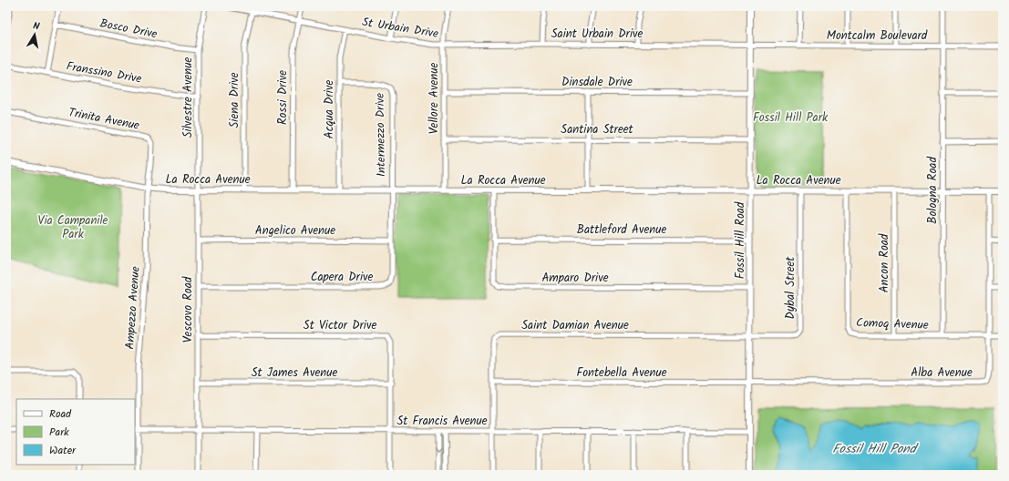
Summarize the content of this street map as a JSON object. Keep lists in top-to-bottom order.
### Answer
{
  "streets": {
    "street": [
      "St Urbain Drive",
      "Bosco Drive",
      "Saint Urbain Drive",
      "Montcalm Boulevard",
      "Franssino Drive",
      "Dinsdale Drive",
      "Silvestre Avenue",
      "Rossi Drive",
      "Vellore Avenue",
      "Siena Drive",
      "Acqua Drive",
      "Trinita Avenue",
      "Santina Street",
      "Intermezzo Drive",
      "La Rocca Avenue",
      "Bologna Road",
      "Battleford Avenue",
      "Angelico Avenue",
      "Fossil Hill Road",
      "Ancon Road",
      "Capera Drive",
      "Amparo Drive",
      "Dybal Street",
      "Ampezzo Avenue",
      "Vescovo Road",
      "Comoq Avenue",
      "St Victor Drive",
      "Saint Damian Avenue",
      "St James Avenue",
      "Fontebella Avenue",
      "Alba Avenue",
      "St Francis Avenue"
    ]
  },
  "crossings": [
    ["St Urbain Drive", "Saint Urbain Drive"],
    ["St Urbain Drive", "Rossi Drive"],
    ["St Urbain Drive", "Vellore Avenue"],
    ["St Urbain Drive", "Siena Drive"],
    ["St Urbain Drive", "Acqua Drive"],
    ["Bosco Drive", "Silvestre Avenue"],
    ["Saint Urbain Drive", "Montcalm Boulevard"],
    ["Saint Urbain Drive", "Vellore Avenue"],
    ["Saint Urbain Drive", "Fossil Hill Road"],
    ["Montcalm Boulevard", "Bologna Road"],
    ["Montcalm Boulevard", "Fossil Hill Road"],
    ["Franssino Drive", "Silvestre Avenue"],
    ["Dinsdale Drive", "Vellore Avenue"],
    ["Dinsdale Drive", "Fossil Hill Road"],
    ["Silvestre Avenue", "La Rocca Avenue"],
    ["Silvestre Avenue", "Vescovo Road"],
    ["Rossi Drive", "La Rocca Avenue"],
    ["Vellore Avenue", "Santina Street"],
    ["Vellore Avenue", "La Rocca Avenue"],
    ["Siena Drive", "La Rocca Avenue"],
    ["Acqua Drive", "Intermezzo Drive"],
    ["Acqua Drive", "La Rocca Avenue"],
    ["Trinita Avenue", "La Rocca Avenue"],
    ["Trinita Avenue", "Ampezzo Avenue"],
    ["Santina Street", "Fossil Hill Road"],
    ["Intermezzo Drive", "La Rocca Avenue"],
    ["Intermezzo Drive", "Capera Drive"],
    ["La Rocca Avenue", "Bologna Road"],
    ["La Rocca Avenue", "Fossil Hill Road"],
    ["La Rocca Avenue", "Ancon Road"],
    ["La Rocca Avenue", "Capera Drive"],
    ["La Rocca Avenue", "Amparo Drive"],
    ["La Rocca Avenue", "Dybal Street"],
    ["La Rocca Avenue", "Ampezzo Avenue"],
    ["La Rocca Avenue", "Vescovo Road"],
    ["La Rocca Avenue", "Comoq Avenue"],
    ["La Rocca Avenue", "Alba Avenue"],
    ["Bologna Road", "Comoq Avenue"],
    ["Battleford Avenue", "Fossil Hill Road"],
    ["Battleford Avenue", "Amparo Drive"],
    ["Angelico Avenue", "Capera Drive"],
    ["Angelico Avenue", "Vescovo Road"],
    ["Fossil Hill Road", "Amparo Drive"],
    ["Fossil Hill Road", "Dybal Street"],
    ["Fossil Hill Road", "Saint Damian Avenue"],
    ["Fossil Hill Road", "Fontebella Avenue"],
    ["Fossil Hill Road", "Alba Avenue"],
    ["Fossil Hill Road", "St Francis Avenue"],
    ["Ancon Road", "Comoq Avenue"],
    ["Capera Drive", "Vescovo Road"],
    ["Dybal Street", "Saint Damian Avenue"],
    ["Ampezzo Avenue", "St Francis Avenue"],
    ["Vescovo Road", "St Victor Drive"],
    ["Vescovo Road", "St James Avenue"],
    ["Vescovo Road", "St Francis Avenue"],
    ["Comoq Avenue", "Alba Avenue"],
    ["St Victor Drive", "St James Avenue"],
    ["St Victor Drive", "St Francis Avenue"],
    ["Saint Damian Avenue", "Fontebella Avenue"],
    ["Saint Damian Avenue", "St Francis Avenue"],
    ["Fontebella Avenue", "Alba Avenue"]
  ],
  "water": ["Fossil Hill Pond"],
  "parks": ["Fossil Hill Park", "Via Campanile Park"],
  "legend": ["Road", "Park", "Water"],
  "north": "top"
}
